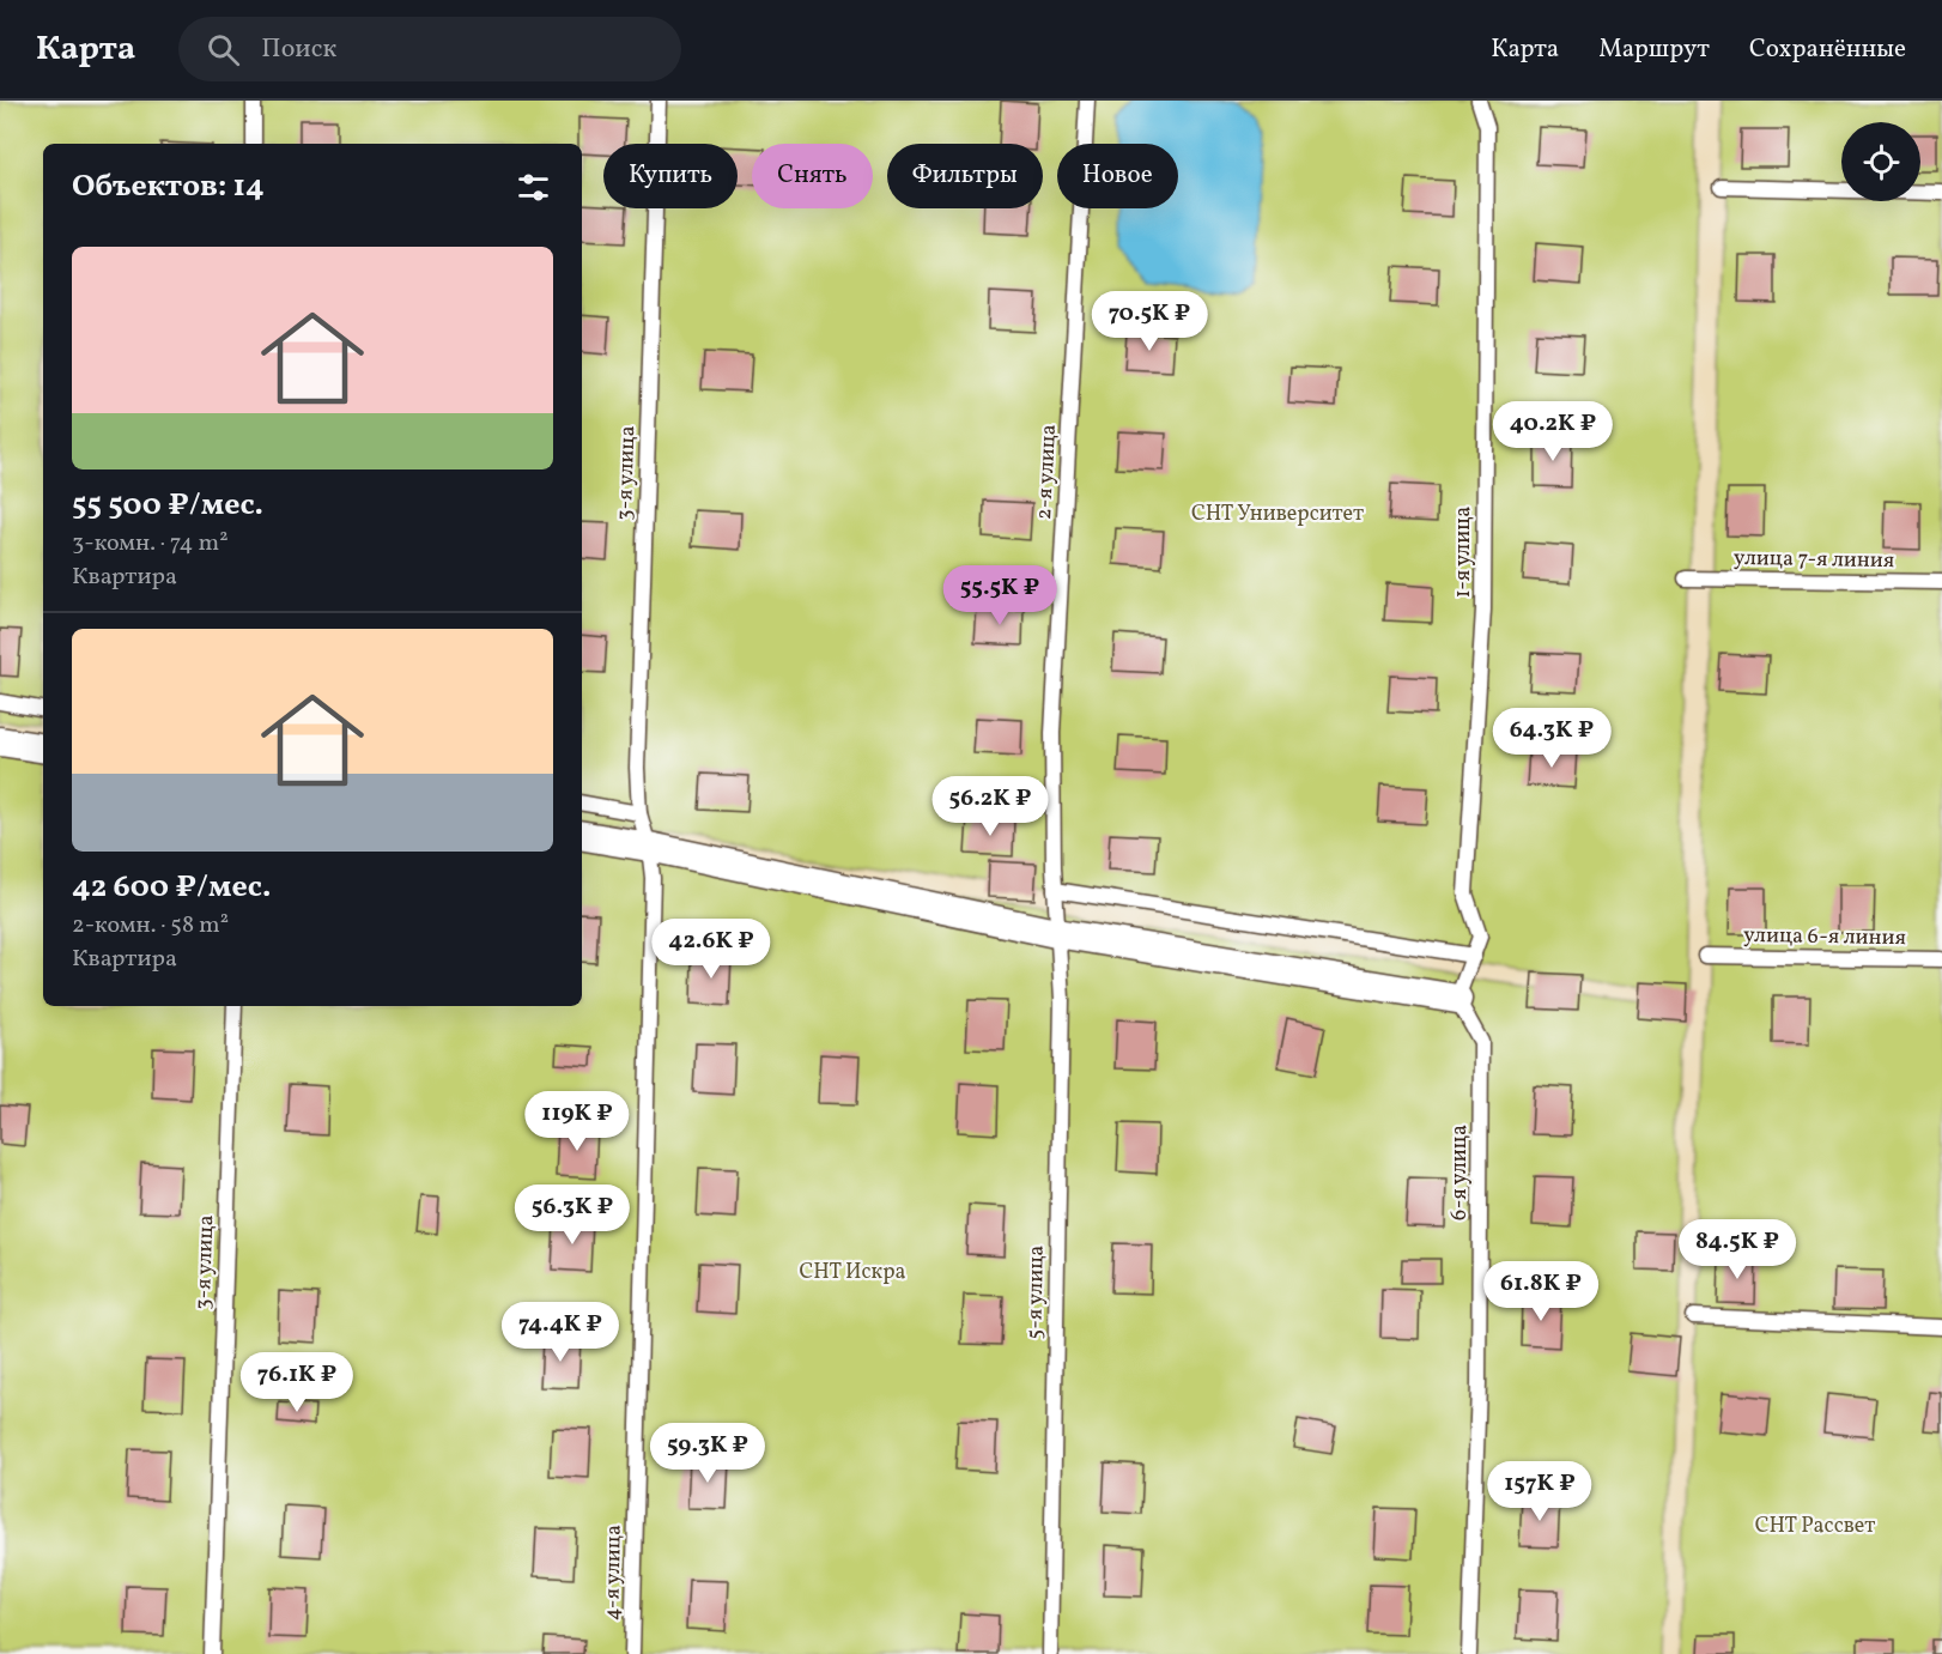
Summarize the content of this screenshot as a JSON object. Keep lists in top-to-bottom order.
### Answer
{
  "streets": {
    "lane": [
      "2-я улица",
      "3-я улица",
      "1-я улица",
      "улица 7-я линия",
      "улица 6-я линия",
      "6-я улица",
      "5-я улица",
      "4-я улица"
    ]
  },
  "crossings": [
    ["2-я улица", "5-я улица"],
    ["3-я улица", "4-я улица"],
    ["1-я улица", "6-я улица"]
  ],
  "parks": ["СНТ Университет", "СНТ Искра", "СНТ Рассвет"],
  "page": {
    "header": "Карта",
    "search": "Поиск",
    "nav": ["Карта", "Маршрут", "Сохранённые"],
    "chip": [
      "Купить",
      "Снять",
      "Фильтры",
      "Новое"
    ],
    "heading": "Объектов: 14",
    "list": [
      {
        "name": "55 500 ₽/мес.",
        "note": "3-комн. · 74 m² · Квартира"
      },
      {
        "name": "42 600 ₽/мес.",
        "note": "2-комн. · 58 m² · Квартира"
      }
    ],
    "price": [
      "70.5K ₽",
      "40.2K ₽",
      "55.5K ₽",
      "64.3K ₽",
      "56.2K ₽",
      "42.6K ₽",
      "119K ₽",
      "56.3K ₽",
      "84.5K ₽",
      "61.8K ₽",
      "74.4K ₽",
      "76.1K ₽",
      "59.3K ₽",
      "157K ₽"
    ]
  }
}
